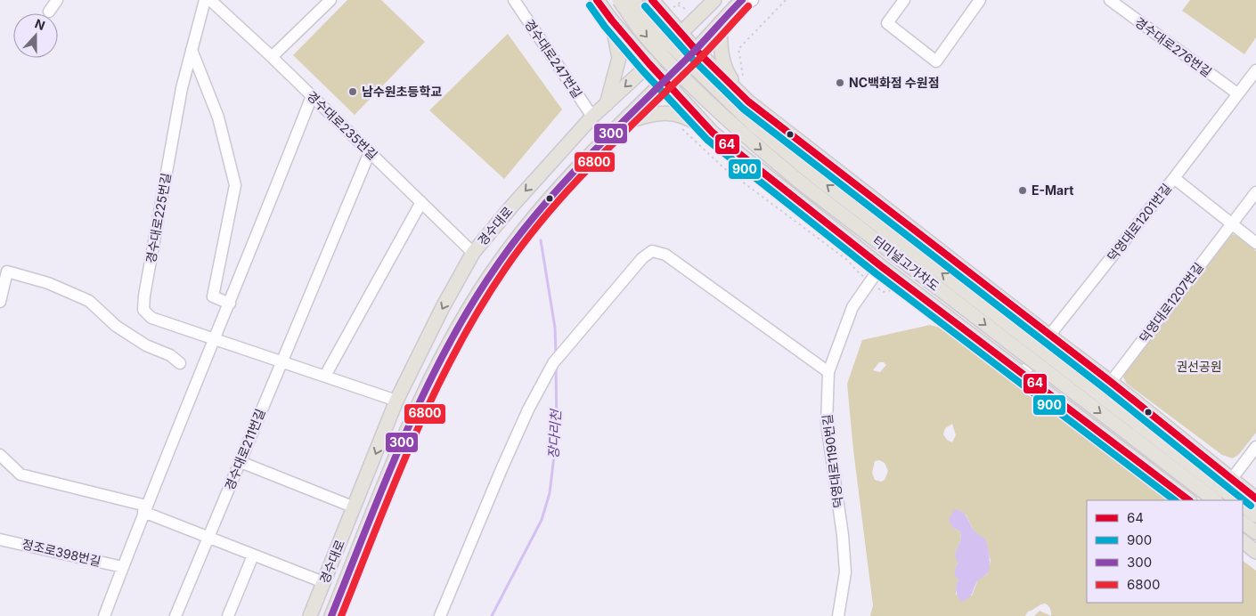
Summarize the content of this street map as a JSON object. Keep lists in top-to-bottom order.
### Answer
{
  "streets": {
    "main road": ["경수대로", "터미널고가차도"],
    "street": [
      "경수대로276번길",
      "경수대로247번길",
      "경수대로235번길",
      "경수대로225번길",
      "덕영대로1201번길",
      "덕영대로1207번길",
      "경수대로211번길",
      "덕영대로1190번길",
      "정조로398번길"
    ]
  },
  "crossings": [
    ["경수대로276번길", "덕영대로1201번길"],
    ["경수대로247번길", "경수대로"],
    ["경수대로235번길", "경수대로"],
    ["경수대로225번길", "경수대로"],
    ["경수대로225번길", "경수대로211번길"]
  ],
  "water": ["장다리천"],
  "parks": ["권선공원"],
  "places": ["NC백화점 수원점", "남수원초등학교", "E-Mart"],
  "lines": [
    "transit line 64",
    "transit line 300",
    "transit line 900",
    "transit line 6800"
  ],
  "legend": [
    "64",
    "900",
    "300",
    "6800"
  ],
  "north": "top"
}
